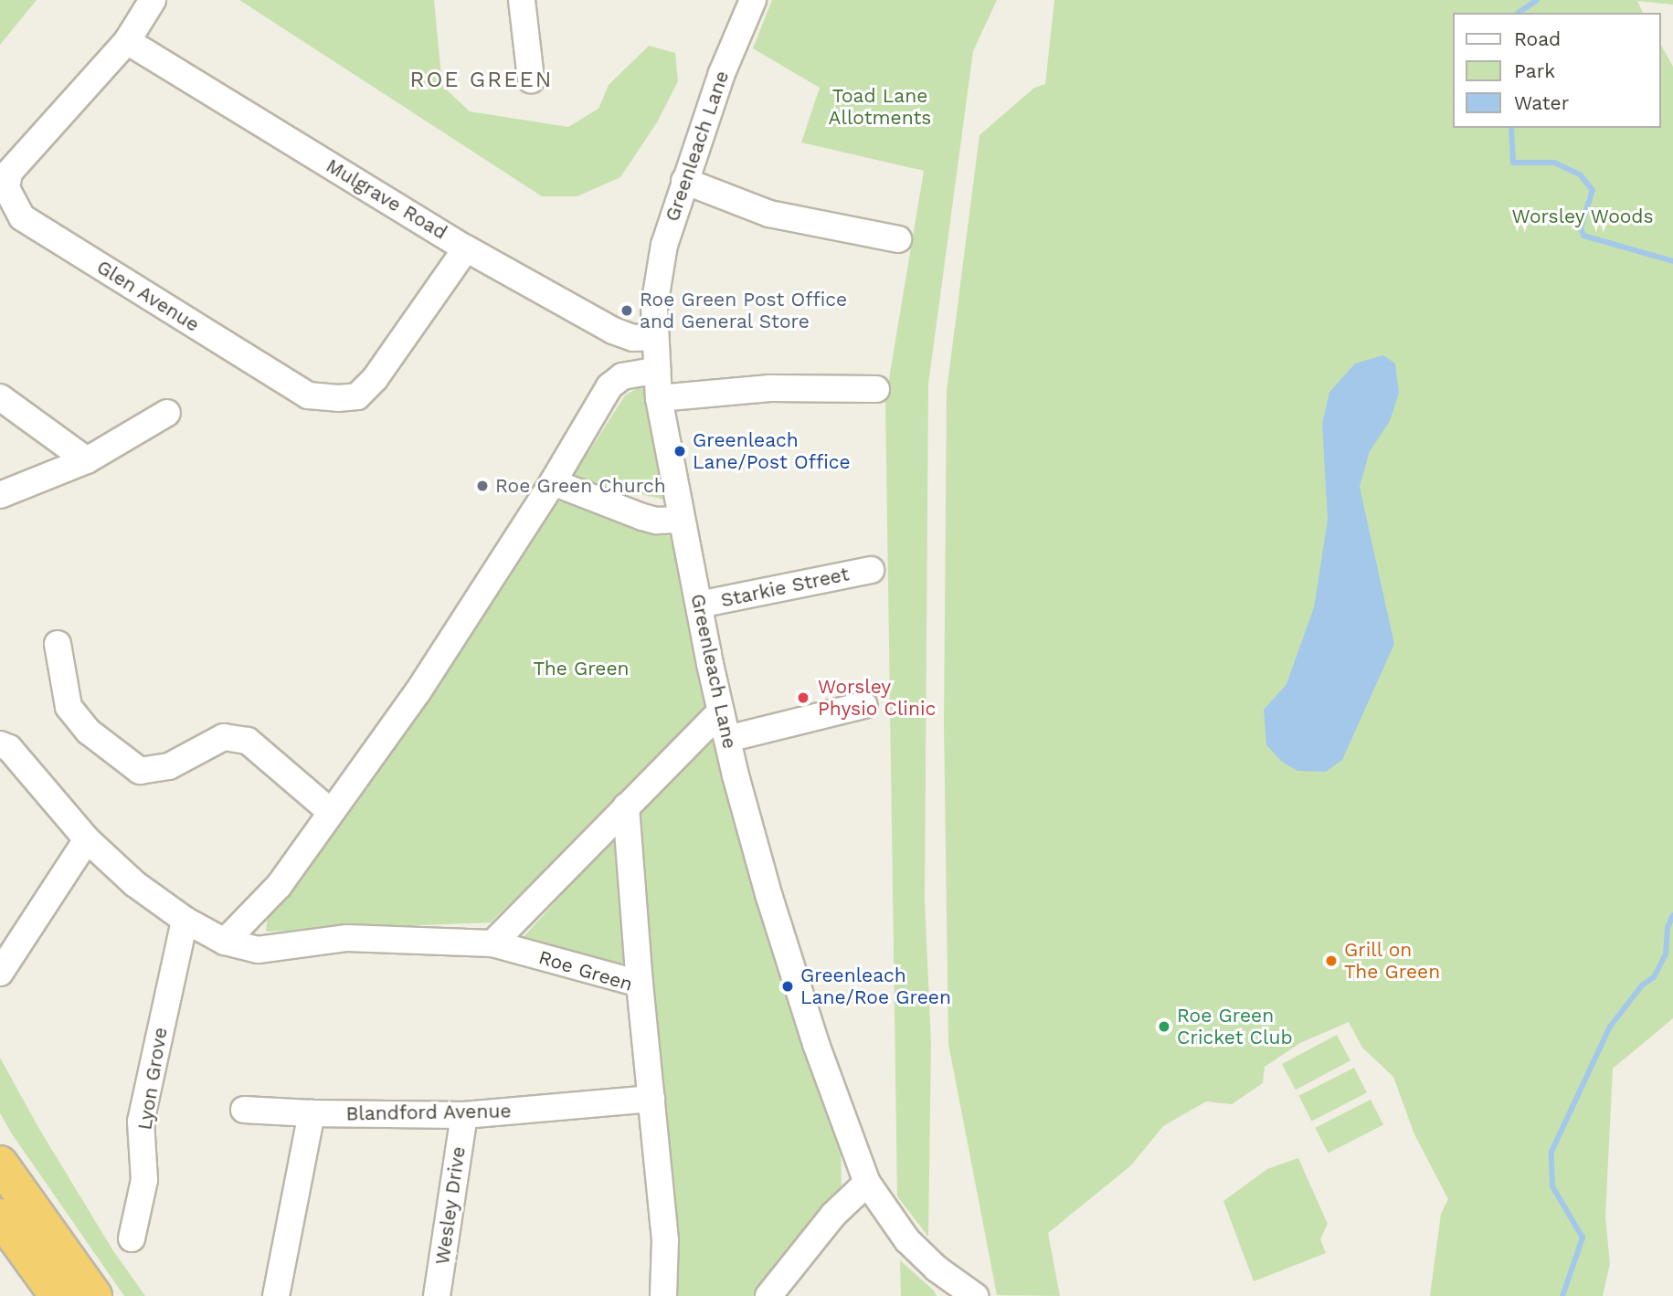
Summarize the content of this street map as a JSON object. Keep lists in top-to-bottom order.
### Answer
{
  "streets": {
    "street": [
      "Greenleach Lane",
      "Mulgrave Road",
      "Glen Avenue",
      "Starkie Street",
      "Roe Green",
      "Lyon Grove",
      "Blandford Avenue",
      "Wesley Drive"
    ]
  },
  "crossings": [
    ["Greenleach Lane", "Mulgrave Road"],
    ["Greenleach Lane", "Starkie Street"],
    ["Mulgrave Road", "Glen Avenue"],
    ["Roe Green", "Lyon Grove"],
    ["Roe Green", "Blandford Avenue"],
    ["Blandford Avenue", "Wesley Drive"]
  ],
  "districts": ["ROE GREEN"],
  "parks": ["Toad Lane Allotments", "Worsley Woods", "The Green"],
  "places": [
    "Roe Green Post Office and General Store",
    "Greenleach Lane/Post Office",
    "Roe Green Church",
    "Worsley Physio Clinic",
    "Grill on The Green",
    "Greenleach Lane/Roe Green",
    "Roe Green Cricket Club"
  ],
  "legend": ["Road", "Park", "Water"]
}
